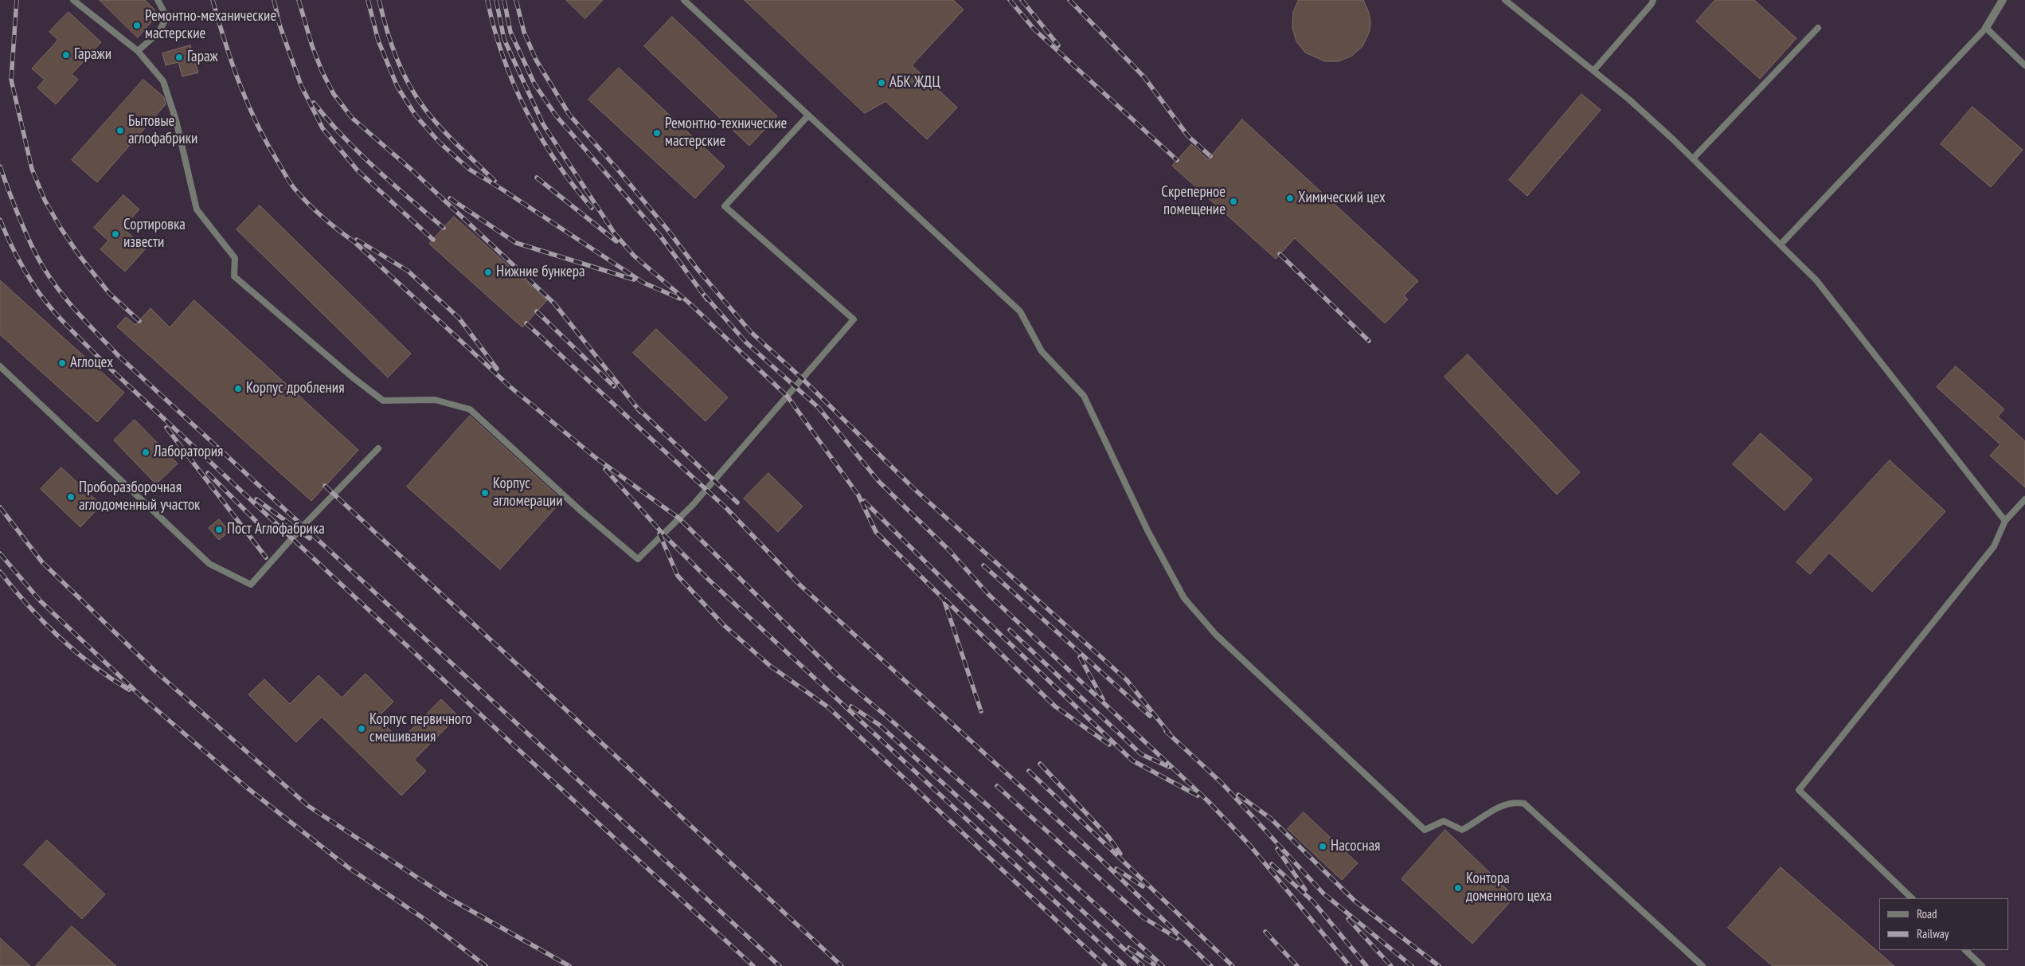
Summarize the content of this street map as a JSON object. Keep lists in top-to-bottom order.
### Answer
{
  "places": [
    "Ремонтно-механические мастерские",
    "Гаражи",
    "Гараж",
    "АБК ЖДЦ",
    "Бытовые аглофабрики",
    "Ремонтно-технические мастерские",
    "Химический цех",
    "Скреперное помещение",
    "Сортировка извести",
    "Нижние бункера",
    "Аглоцех",
    "Корпус дробления",
    "Лаборатория",
    "Корпус агломерации",
    "Проборазборочная аглодоменный участок",
    "Пост Аглофабрика",
    "Корпус первичного смешивания",
    "Насосная",
    "Контора доменного цеха"
  ],
  "legend": ["Road", "Railway"]
}
